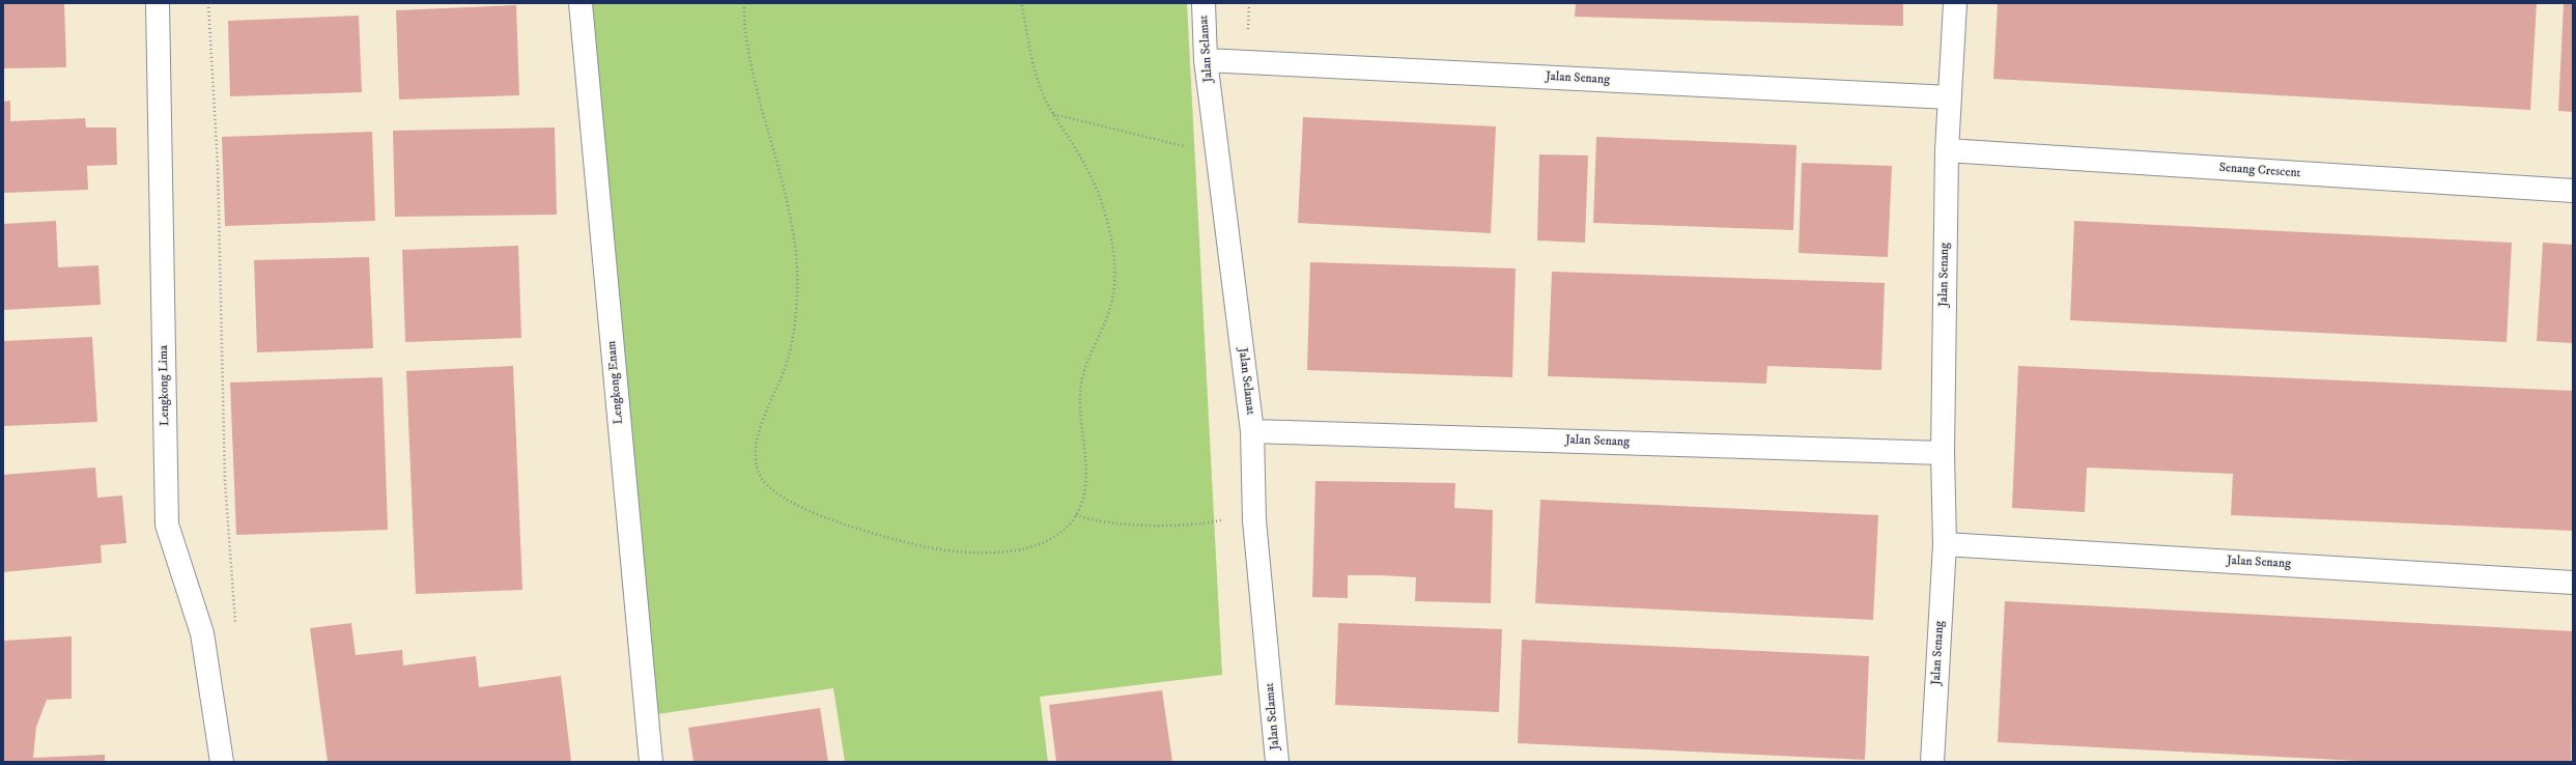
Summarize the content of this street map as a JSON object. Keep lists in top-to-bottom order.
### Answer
{
  "streets": {
    "street": [
      "Jalan Selamat",
      "Jalan Senang",
      "Senang Crescent",
      "Lengkong Enam",
      "Lengkong Lima"
    ]
  },
  "crossings": [
    ["Jalan Selamat", "Jalan Senang"],
    ["Jalan Senang", "Senang Crescent"]
  ]
}
